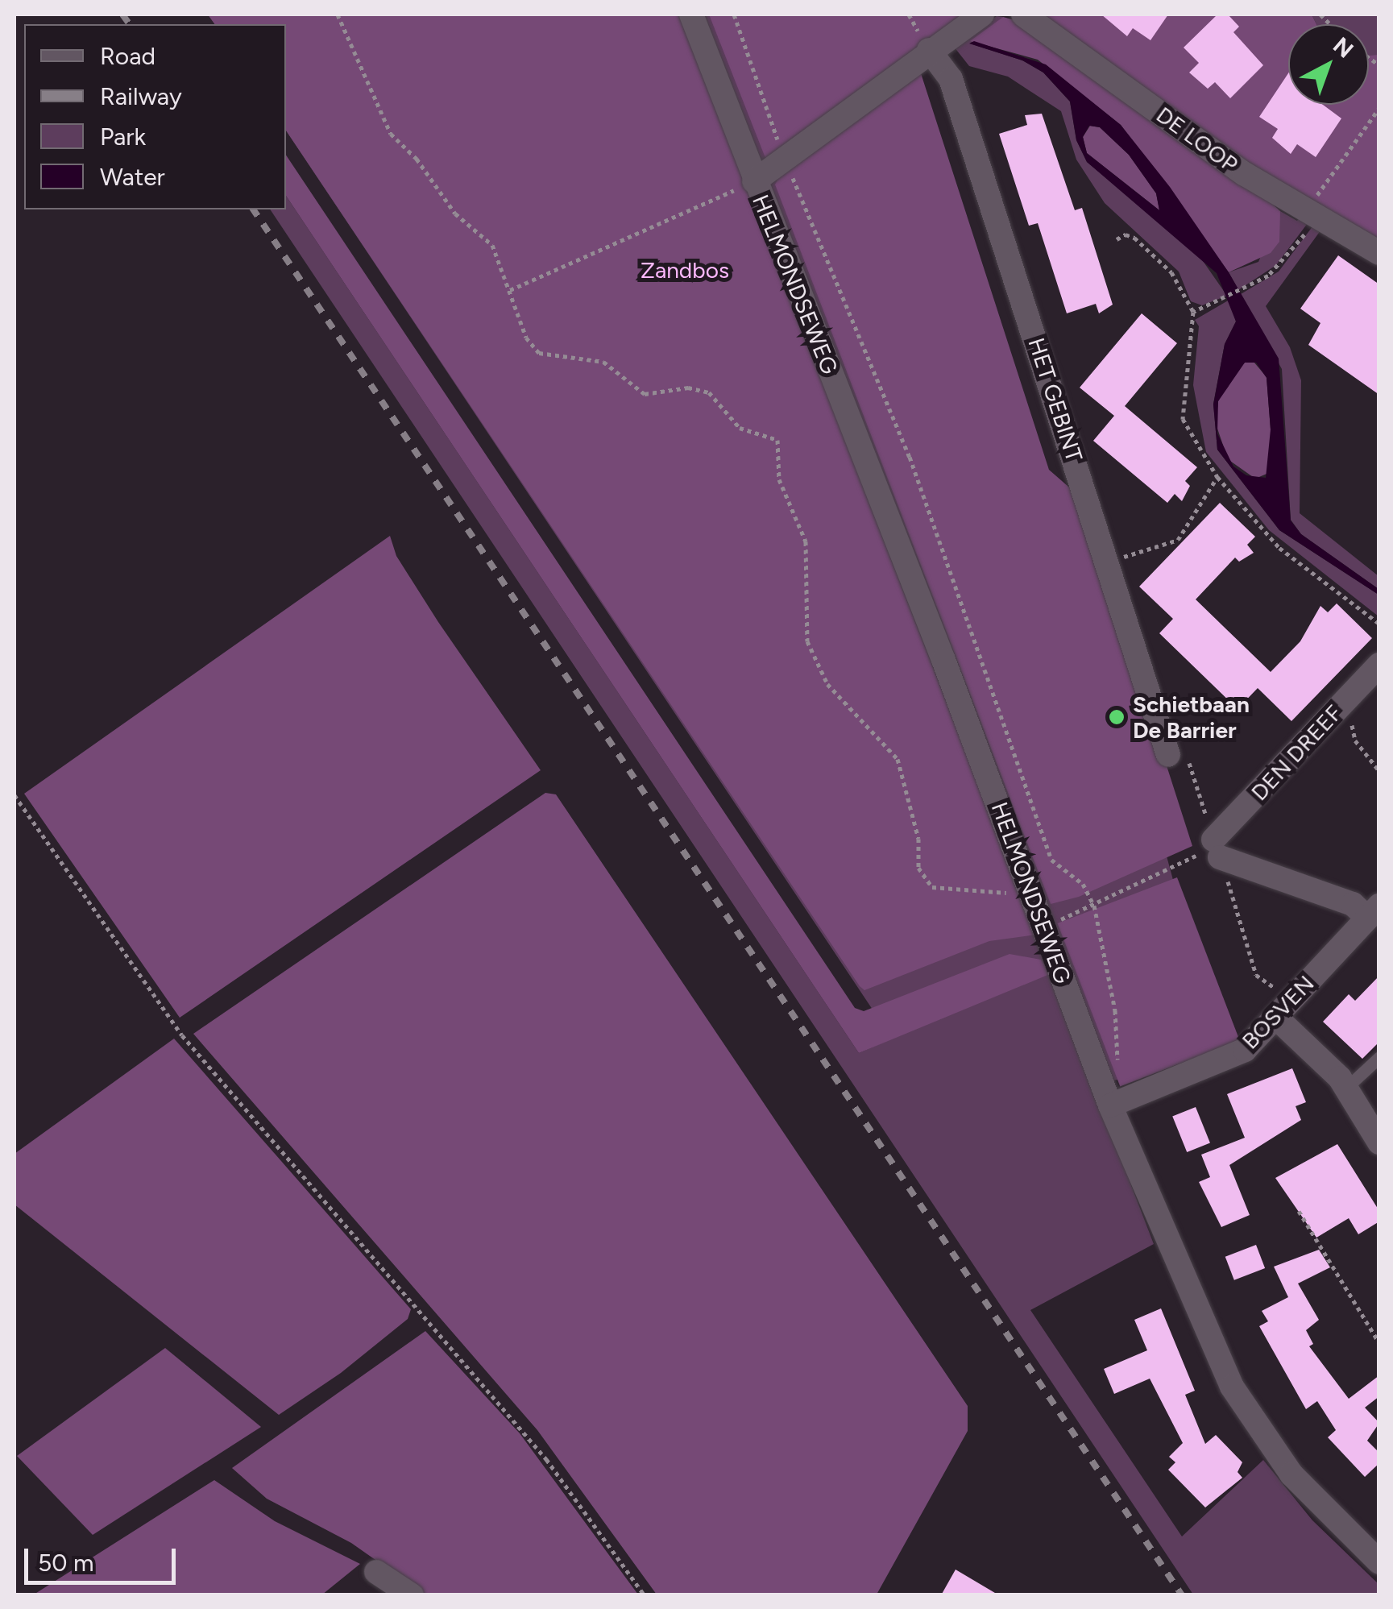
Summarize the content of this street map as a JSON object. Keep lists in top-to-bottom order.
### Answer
{
  "streets": {
    "street": [
      "DE LOOP",
      "HELMONDSEWEG",
      "HET GEBINT",
      "DEN DREEF",
      "BOSVEN"
    ]
  },
  "crossings": [
    ["HELMONDSEWEG", "HET GEBINT"],
    ["HELMONDSEWEG", "BOSVEN"]
  ],
  "parks": ["Zandbos"],
  "places": ["Schietbaan De Barrier"],
  "legend": [
    "Road",
    "Railway",
    "Park",
    "Water"
  ],
  "scale_bar": "50 m",
  "north": "top right"
}
